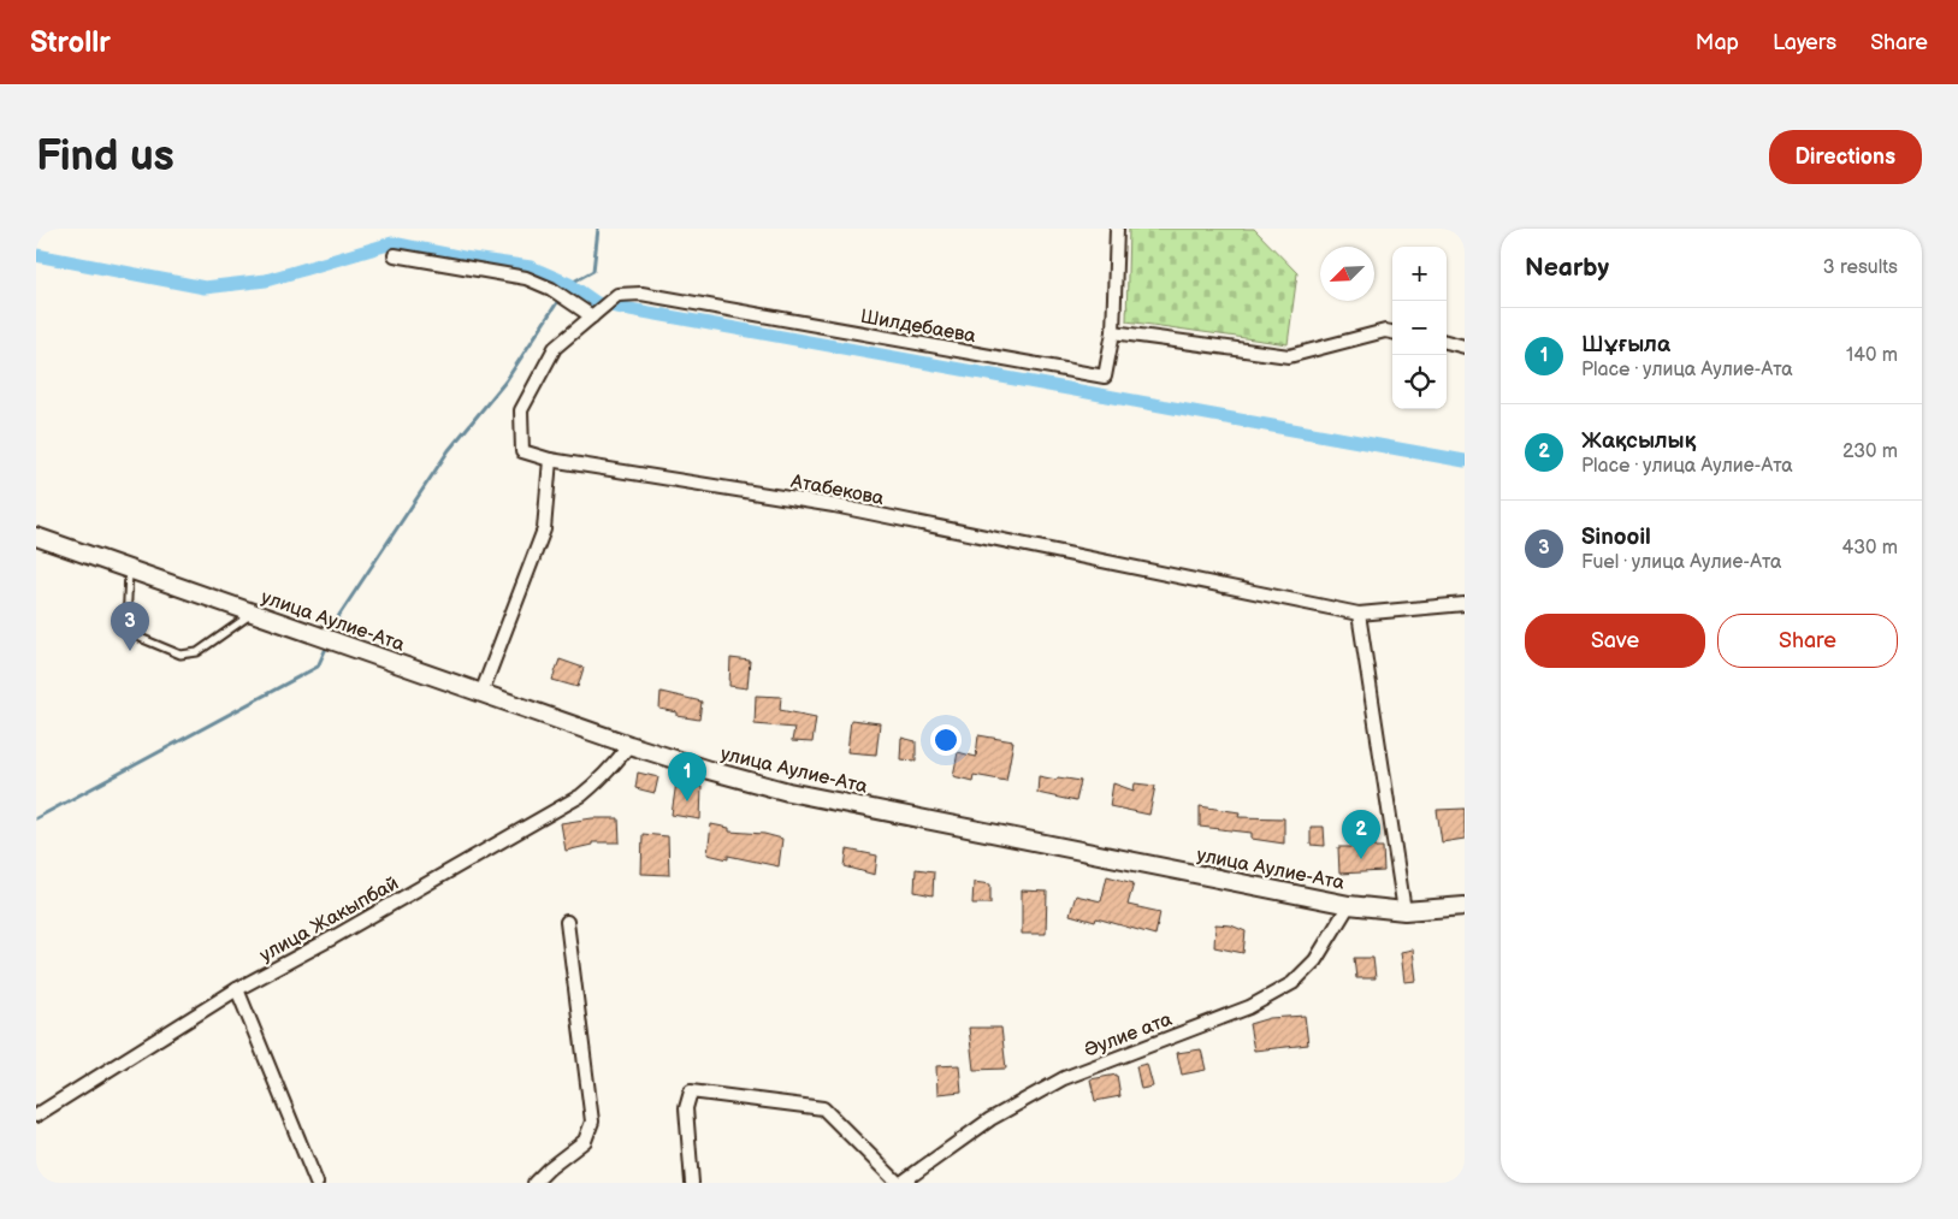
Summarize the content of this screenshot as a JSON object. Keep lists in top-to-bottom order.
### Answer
{
  "streets": {
    "main road": ["улица Аулие-Ата"],
    "street": [
      "Шилдебаева",
      "Атабекова",
      "улица Жакыпбай",
      "Әулие ата"
    ]
  },
  "crossings": [
    ["Шилдебаева", "Атабекова"],
    ["улица Аулие-Ата", "улица Жакыпбай"],
    ["улица Аулие-Ата", "Әулие ата"]
  ],
  "north": "bottom left",
  "page": {
    "header": "Strollr",
    "nav": ["Map", "Layers", "Share"],
    "buttons": [
      "Directions",
      ["Save", "Share"]
    ],
    "title": "Find us",
    "heading": ["Nearby", "3 results"],
    "map_buttons": ["+", "−"],
    "list": [
      {
        "mark": "1",
        "name": "Шұғыла",
        "note": "Place · улица Аулие-Ата",
        "value": "140 m"
      },
      {
        "mark": "2",
        "name": "Жақсылық",
        "note": "Place · улица Аулие-Ата",
        "value": "230 m"
      },
      {
        "mark": "3",
        "name": "Sinooil",
        "note": "Fuel · улица Аулие-Ата",
        "value": "430 m"
      }
    ],
    "pins": ["3", "1", "2"]
  }
}
